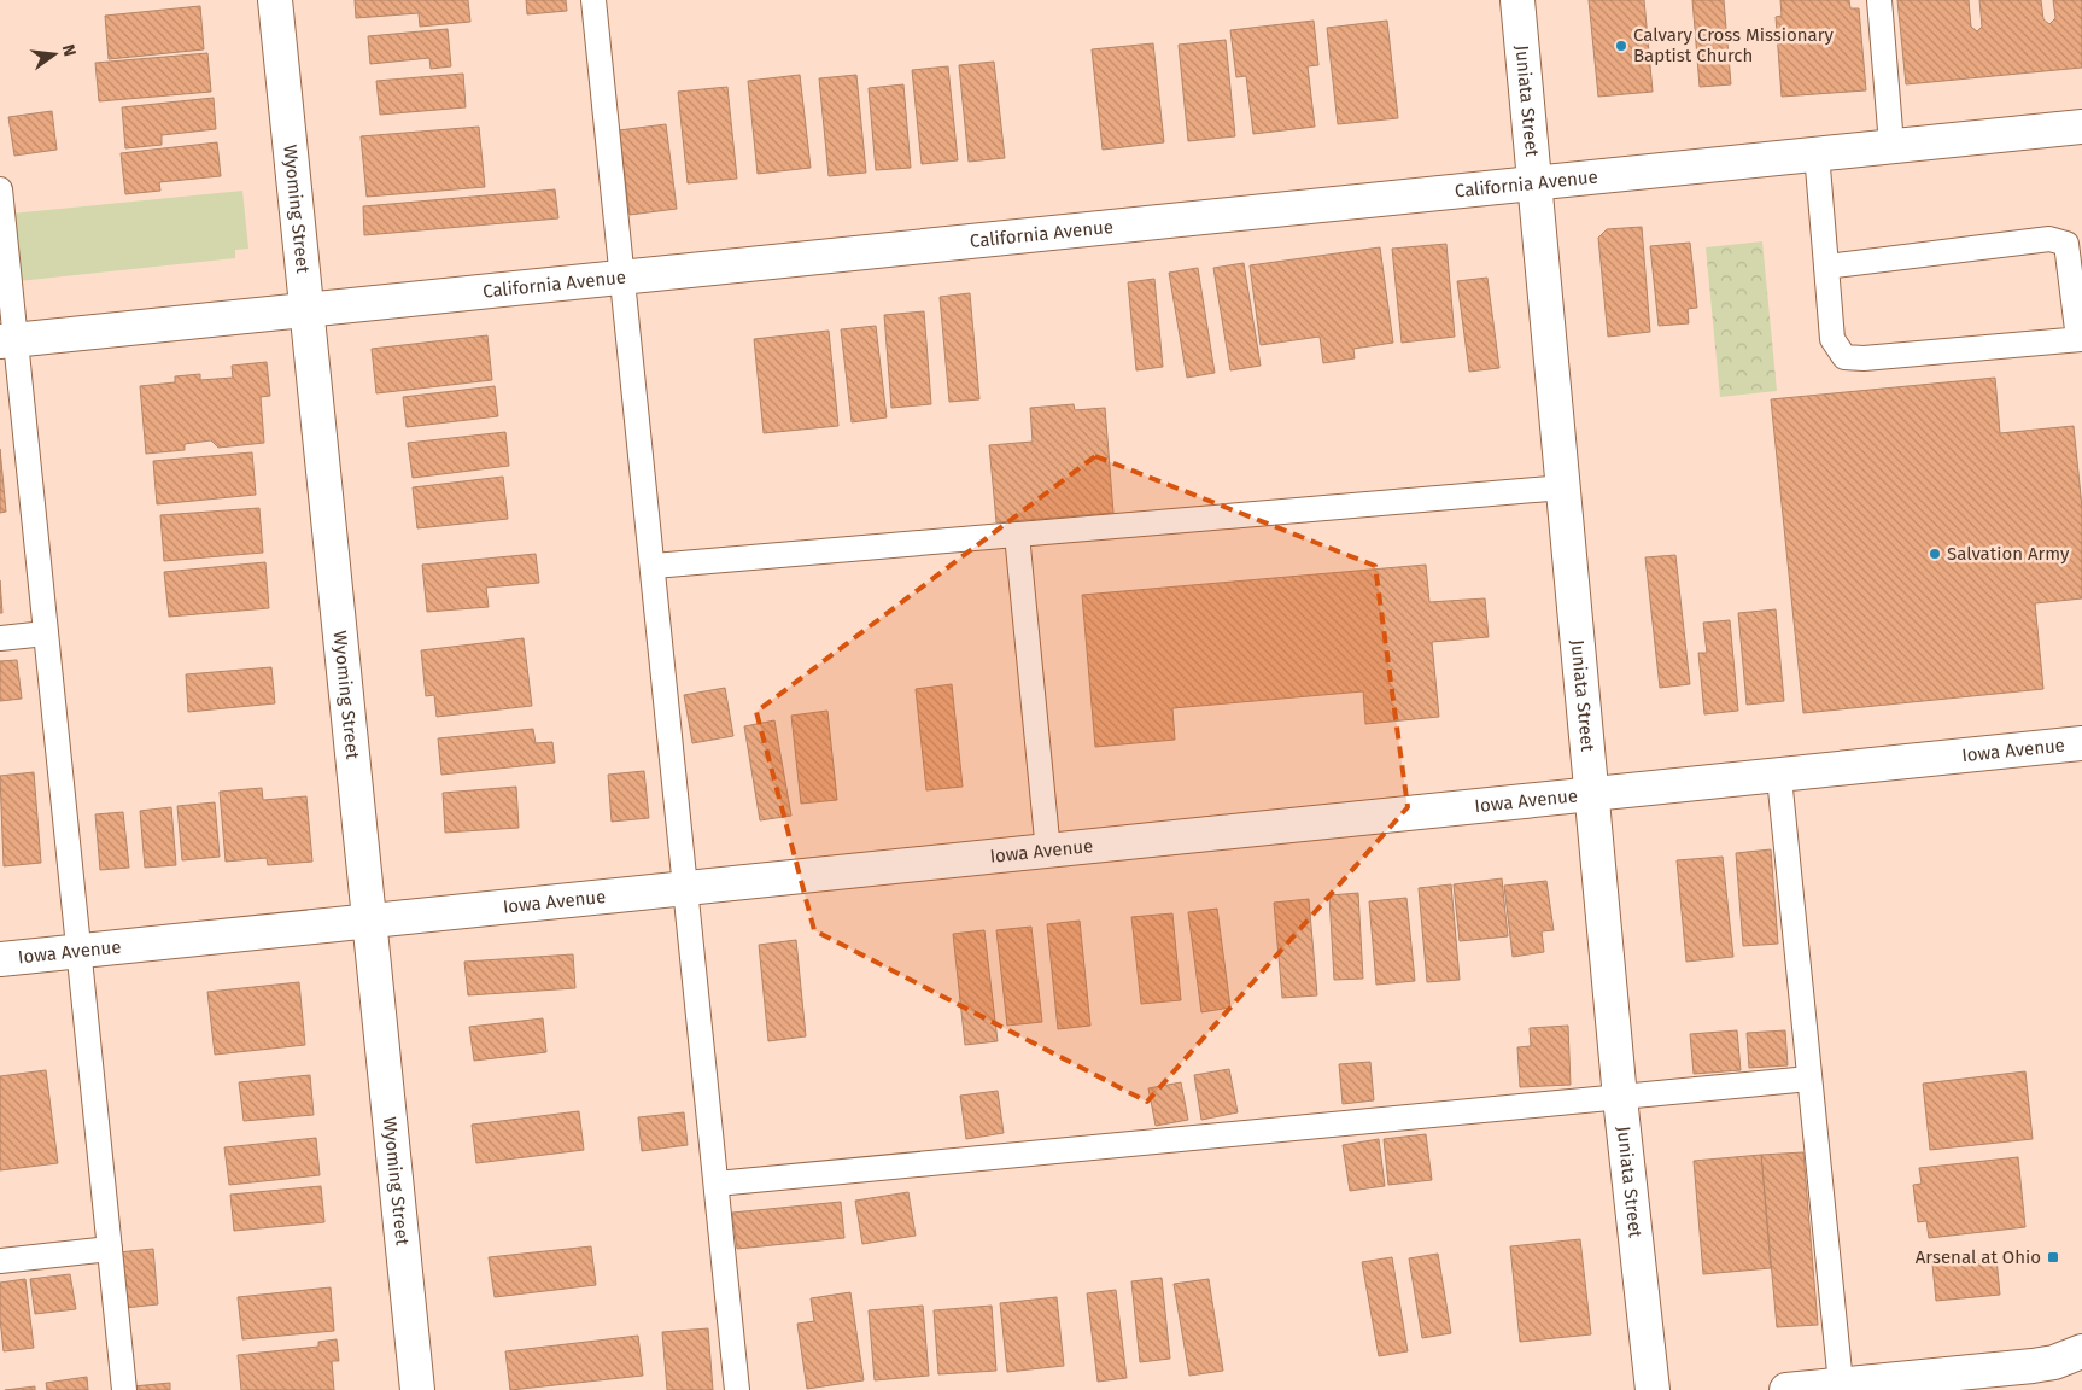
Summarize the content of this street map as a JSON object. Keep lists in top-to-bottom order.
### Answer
{
  "streets": {
    "street": [
      "Juniata Street",
      "California Avenue",
      "Wyoming Street",
      "Iowa Avenue"
    ]
  },
  "crossings": [
    ["Juniata Street", "California Avenue"],
    ["Juniata Street", "Iowa Avenue"],
    ["California Avenue", "Wyoming Street"],
    ["Wyoming Street", "Iowa Avenue"]
  ],
  "places": {
    "other": ["Calvary Cross Missionary Baptist Church", "Salvation Army"],
    "transit": ["Arsenal at Ohio"]
  },
  "north": "right"
}
